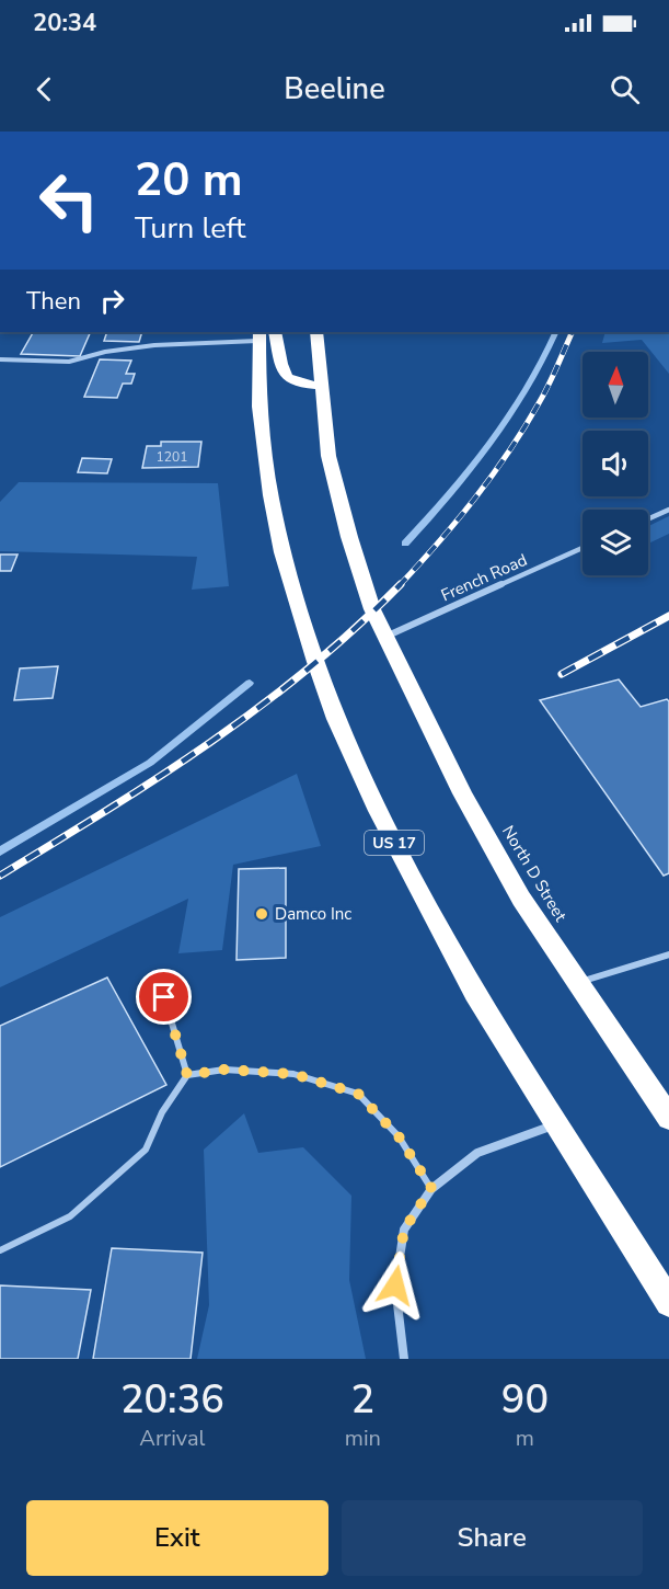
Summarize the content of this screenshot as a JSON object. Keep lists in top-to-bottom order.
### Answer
{
  "streets": {
    "highway": ["US 17", "North D Street"],
    "street": ["French Road"]
  },
  "crossings": [
    ["French Road", "North D Street"]
  ],
  "places": ["Damco Inc"],
  "house_numbers": ["1201"],
  "north": "top",
  "page": {
    "status": "20:34",
    "header": "Beeline",
    "turn": ["20 m", "Turn left"],
    "then": "Then",
    "eta": [
      "20:36",
      "Arrival",
      "2",
      "min",
      "90",
      "m"
    ],
    "buttons": ["Exit", "Share"]
  }
}
